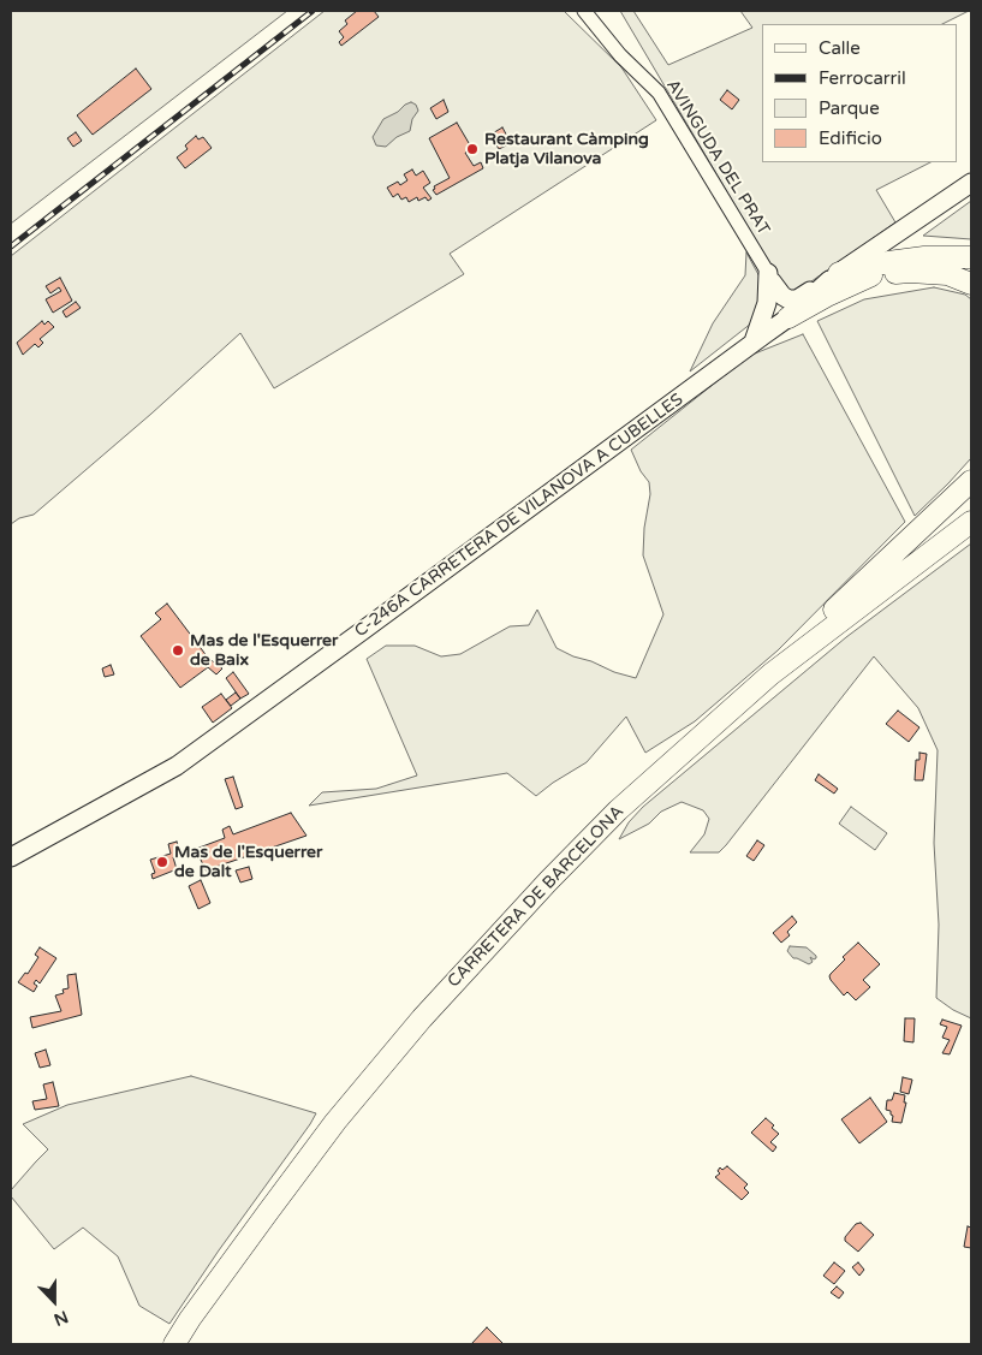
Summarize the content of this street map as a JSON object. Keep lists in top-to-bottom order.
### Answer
{
  "streets": {
    "highway": ["CARRETERA DE BARCELONA"],
    "main road": ["C-246A CARRETERA DE VILANOVA A CUBELLES"],
    "street": ["AVINGUDA DEL PRAT"]
  },
  "places": ["Restaurant Càmping Platja Vilanova", "Mas de l'Esquerrer de Baix", "Mas de l'Esquerrer de Dalt"],
  "legend": [
    "Calle",
    "Ferrocarril",
    "Parque",
    "Edificio"
  ],
  "north": "bottom"
}
